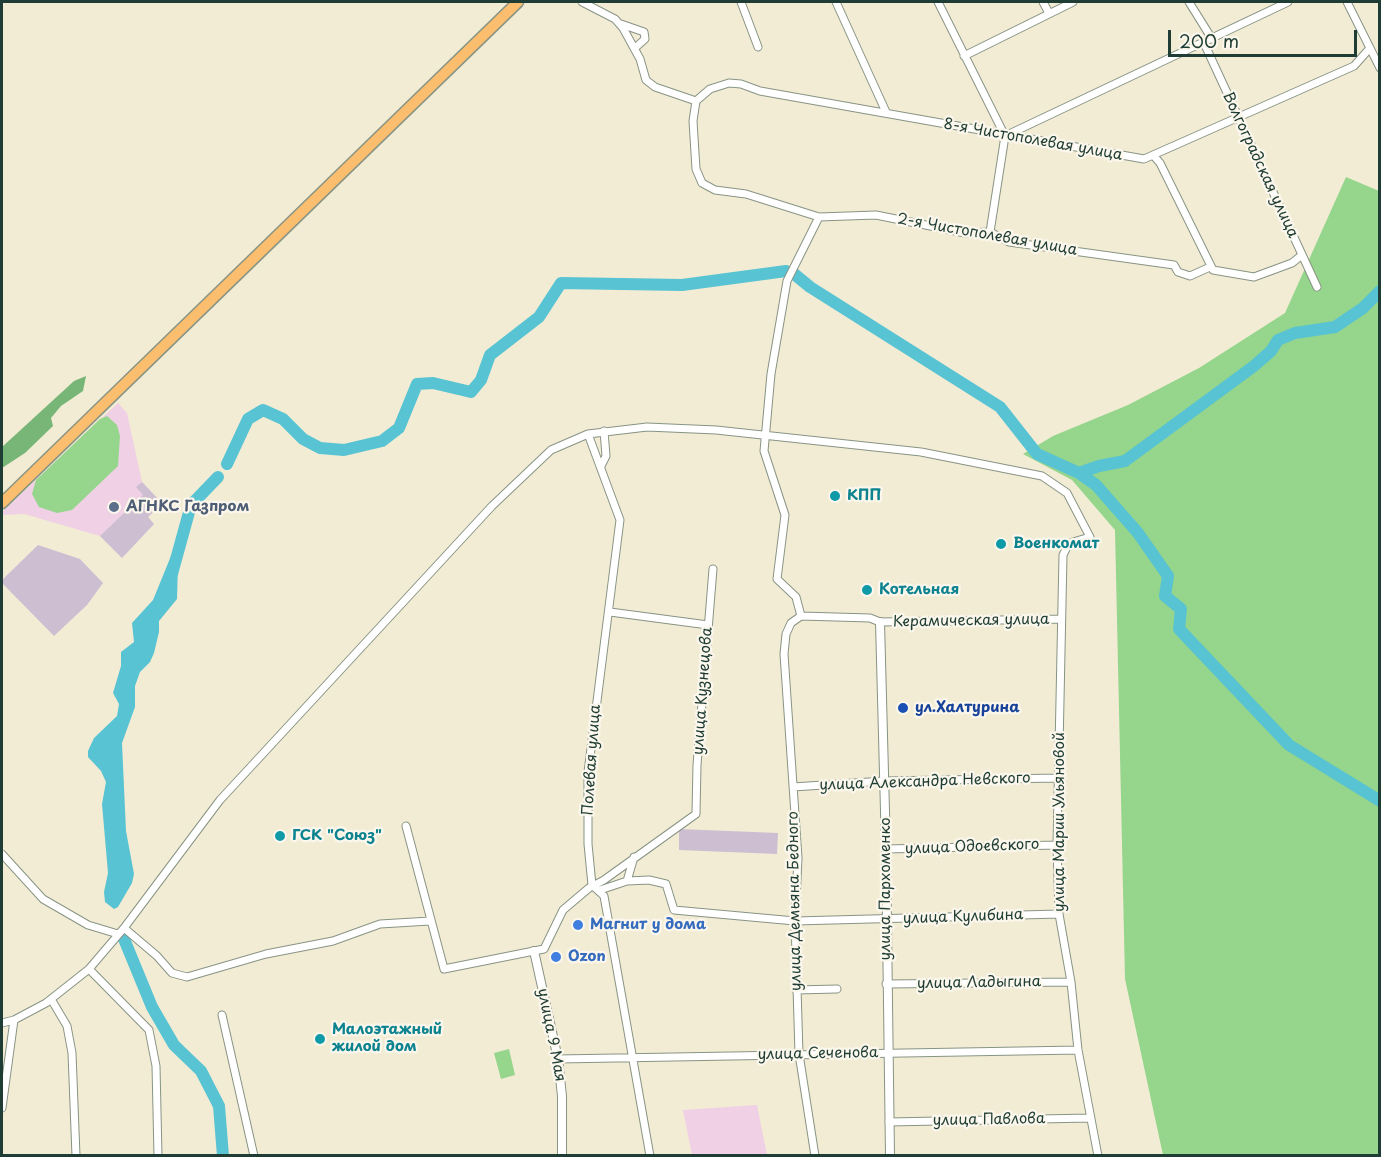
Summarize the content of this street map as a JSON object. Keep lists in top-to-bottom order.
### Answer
{
  "streets": {
    "street": [
      "8-я Чистополевая улица",
      "Волгоградская улица",
      "2-я Чистополевая улица",
      "Керамическая улица",
      "улица Кузнецова",
      "Полевая улица",
      "улица Александра Невского",
      "улица Марии Ульяновой",
      "улица Одоевского",
      "улица Пархоменко",
      "улица Демьяна Бедного",
      "улица Кулибина",
      "улица Ладыгина",
      "улица 9 Мая",
      "улица Сеченова",
      "улица Павлова"
    ]
  },
  "crossings": [
    ["8-я Чистополевая улица", "2-я Чистополевая улица"],
    ["Керамическая улица", "улица Марии Ульяновой"],
    ["Керамическая улица", "улица Пархоменко"],
    ["Керамическая улица", "улица Демьяна Бедного"],
    ["улица Александра Невского", "улица Марии Ульяновой"],
    ["улица Александра Невского", "улица Пархоменко"],
    ["улица Александра Невского", "улица Демьяна Бедного"],
    ["улица Марии Ульяновой", "улица Одоевского"],
    ["улица Марии Ульяновой", "улица Кулибина"],
    ["улица Марии Ульяновой", "улица Ладыгина"],
    ["улица Марии Ульяновой", "улица Сеченова"],
    ["улица Марии Ульяновой", "улица Павлова"],
    ["улица Одоевского", "улица Пархоменко"],
    ["улица Пархоменко", "улица Кулибина"],
    ["улица Пархоменко", "улица Ладыгина"],
    ["улица Пархоменко", "улица Сеченова"],
    ["улица Пархоменко", "улица Павлова"],
    ["улица Демьяна Бедного", "улица Кулибина"],
    ["улица Демьяна Бедного", "улица Сеченова"],
    ["улица 9 Мая", "улица Сеченова"]
  ],
  "places": [
    "КПП",
    "АГНКС Газпром",
    "Военкомат",
    "Котельная",
    "ул.Халтурина",
    "ГСК \"Союз\"",
    "Магнит у дома",
    "Ozon",
    "Малоэтажный жилой дом"
  ],
  "scale_bar": "200 m"
}
